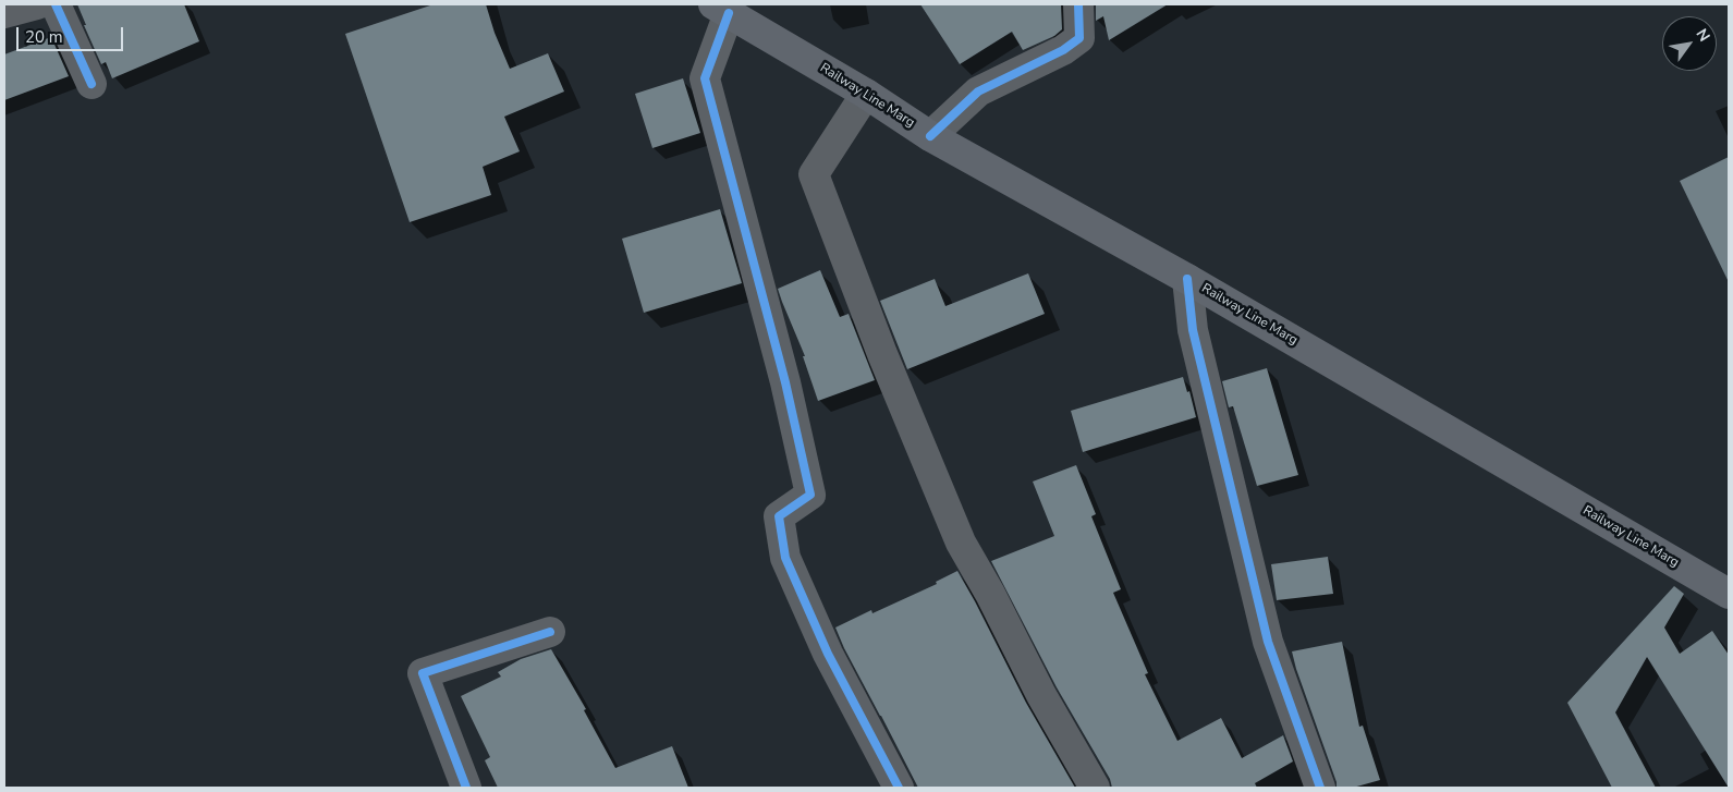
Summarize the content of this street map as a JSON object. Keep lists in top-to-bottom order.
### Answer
{
  "streets": {
    "main road": ["Railway Line Marg"]
  },
  "scale_bar": "20 m",
  "north": "top right"
}
